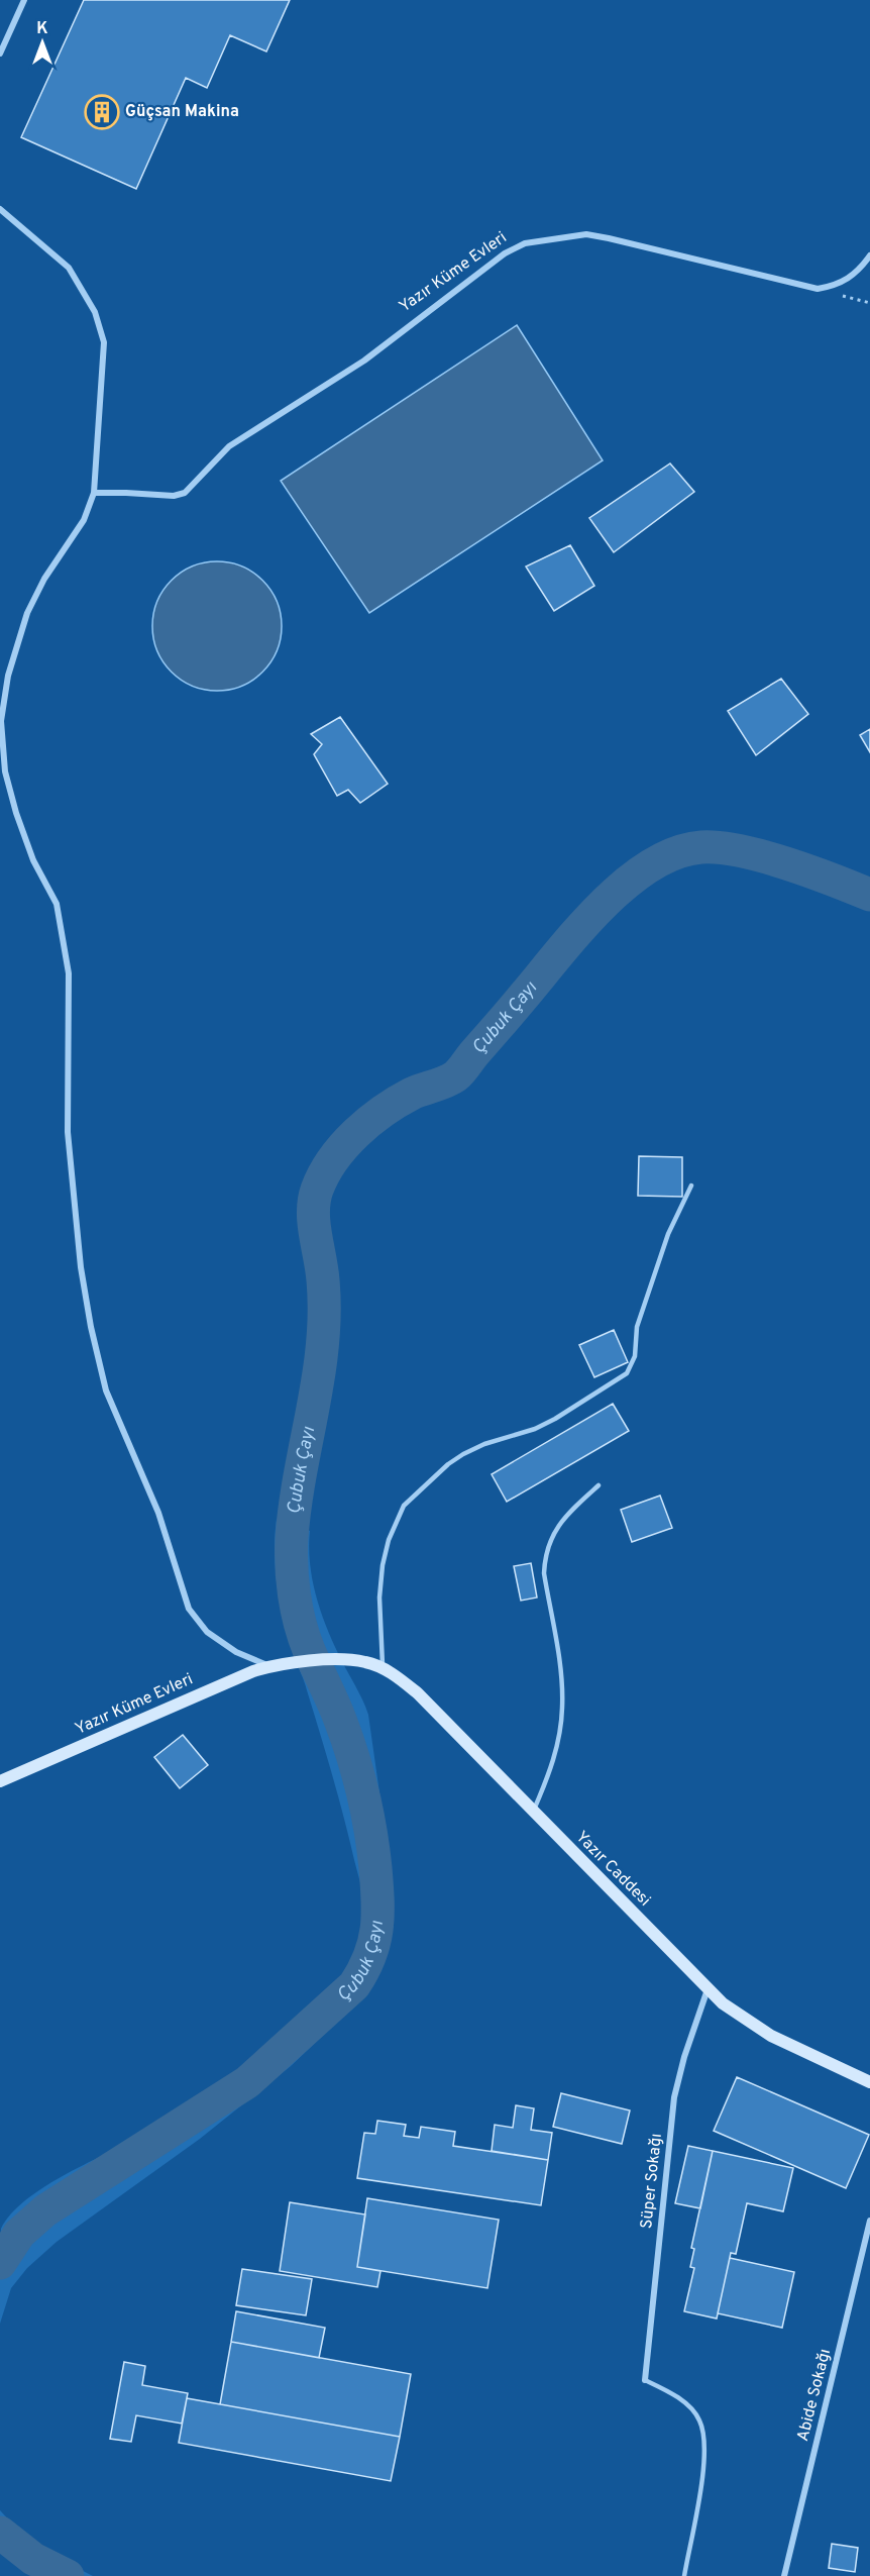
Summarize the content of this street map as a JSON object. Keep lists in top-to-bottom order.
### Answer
{
  "streets": {
    "street": [
      "Yazır Küme Evleri",
      "Yazır Caddesi",
      "Süper Sokağı",
      "Abide Sokağı"
    ]
  },
  "crossings": [
    ["Yazır Küme Evleri", "Yazır Caddesi"],
    ["Yazır Caddesi", "Süper Sokağı"]
  ],
  "water": ["Çubuk Çayı"],
  "places": {
    "building": ["Güçsan Makina"]
  },
  "north": "top"
}
